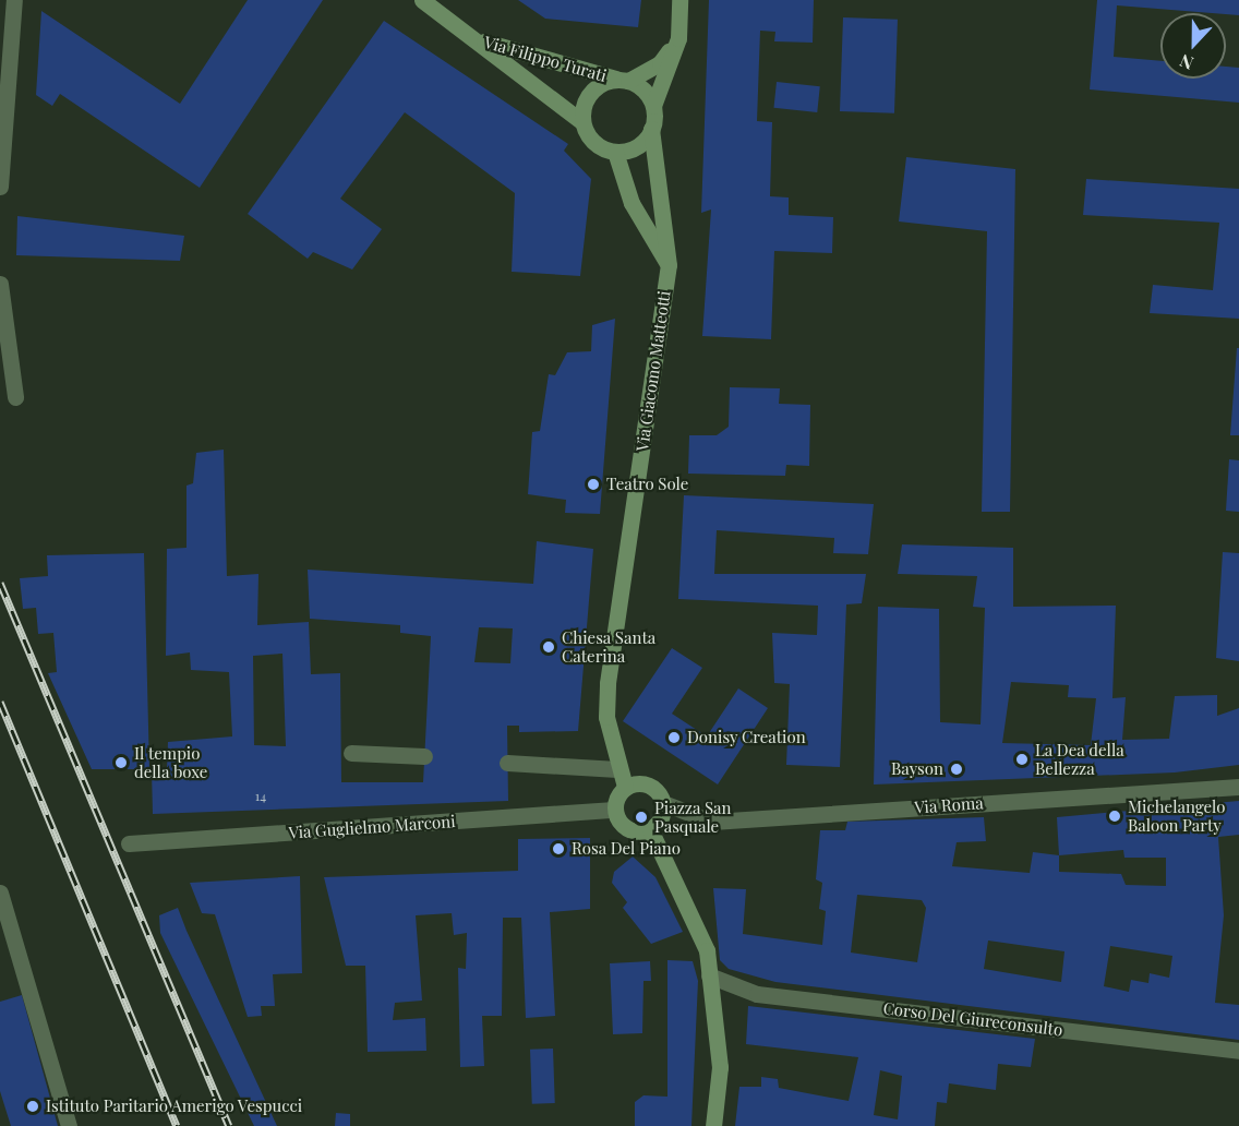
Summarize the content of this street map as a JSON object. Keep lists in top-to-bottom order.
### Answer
{
  "streets": {
    "street": [
      "Via Filippo Turati",
      "Via Giacomo Matteotti",
      "Via Roma",
      "Via Guglielmo Marconi",
      "Corso Del Giureconsulto"
    ]
  },
  "crossings": [
    ["Via Filippo Turati", "Via Giacomo Matteotti"],
    ["Via Giacomo Matteotti", "Via Roma"],
    ["Via Giacomo Matteotti", "Via Guglielmo Marconi"],
    ["Via Roma", "Via Guglielmo Marconi"]
  ],
  "places": [
    "Teatro Sole",
    "Chiesa Santa Caterina",
    "Donisy Creation",
    "La Dea della Bellezza",
    "Il tempio della boxe",
    "Bayson",
    "Michelangelo Baloon Party",
    "Piazza San Pasquale",
    "Rosa Del Piano",
    "Istituto Paritario Amerigo Vespucci"
  ],
  "house_numbers": ["14"],
  "north": "bottom"
}
